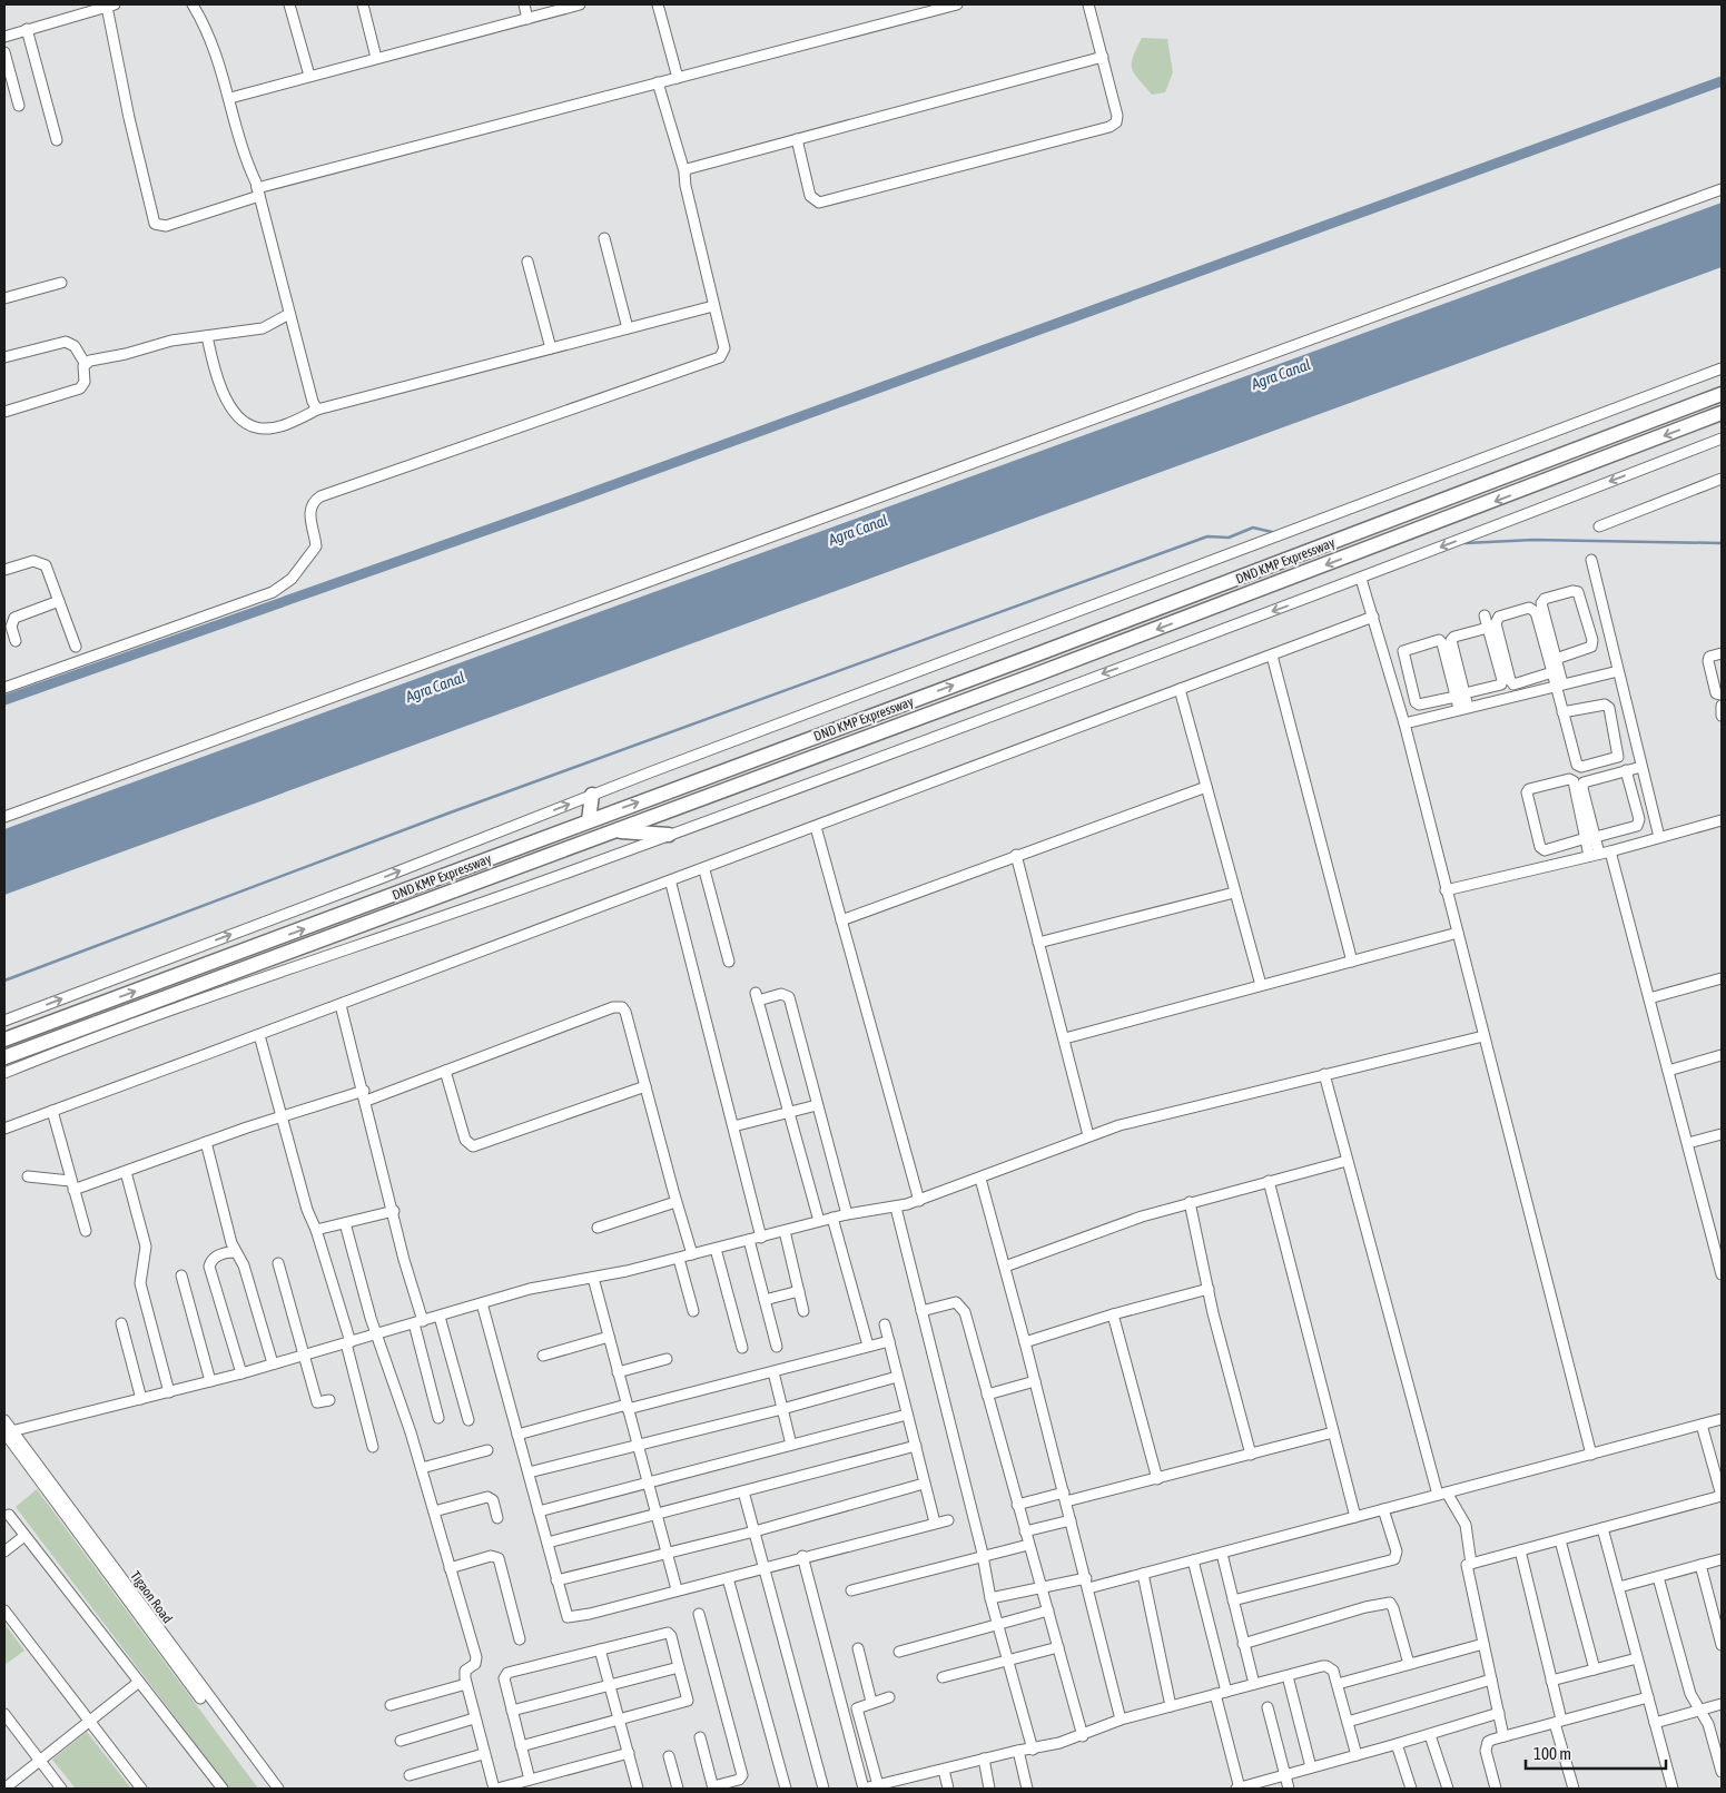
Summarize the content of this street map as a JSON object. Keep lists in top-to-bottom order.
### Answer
{
  "streets": {
    "highway": ["DND KMP Expressway"],
    "street": ["Tigaon Road"]
  },
  "water": ["Agra Canal"],
  "scale_bar": "100 m"
}
